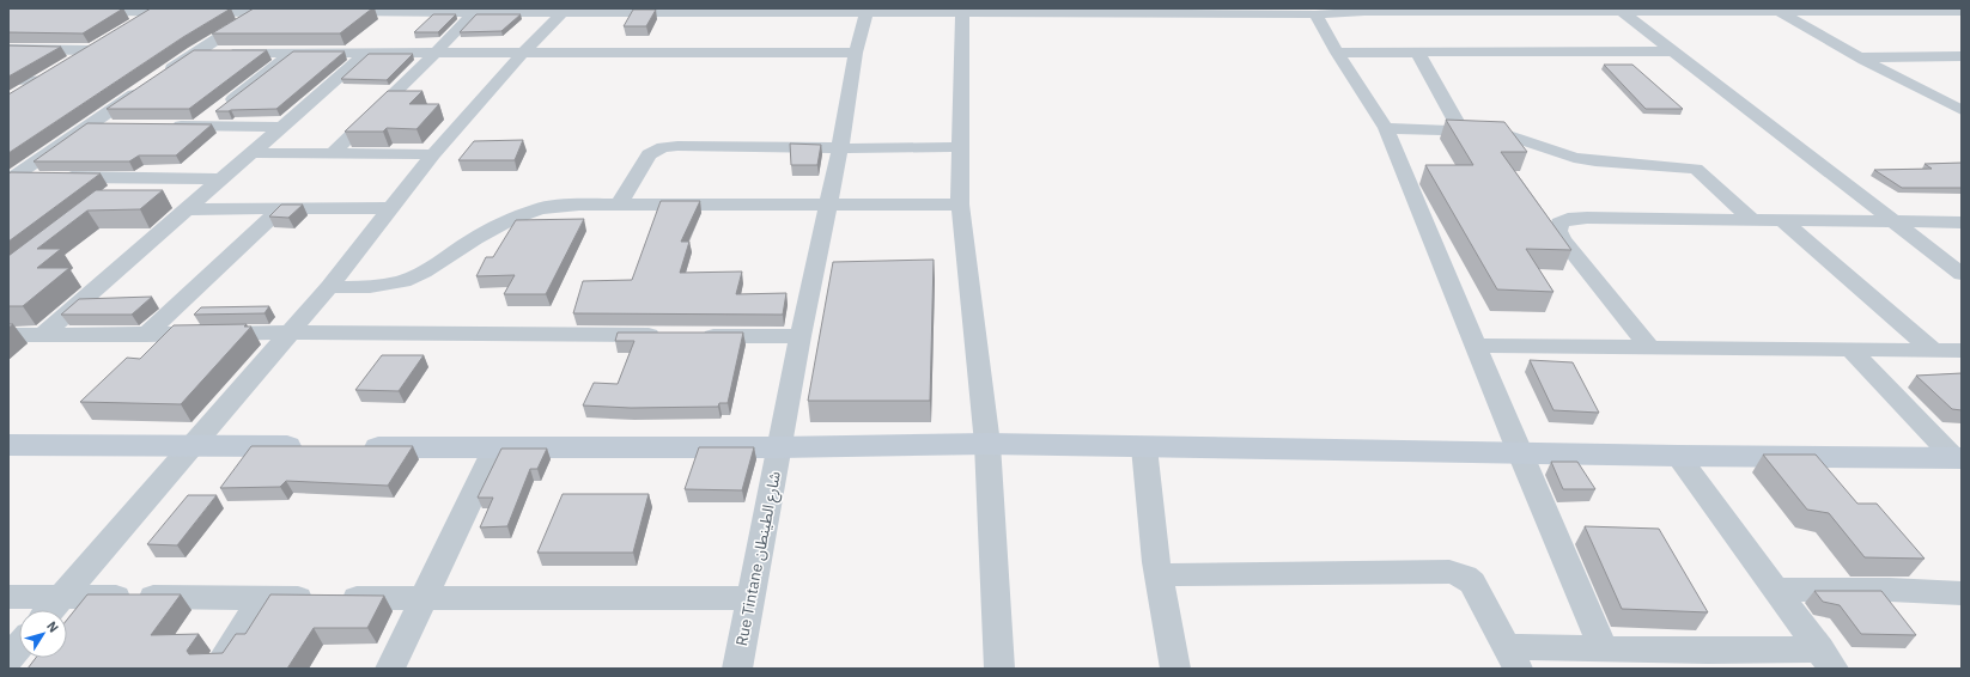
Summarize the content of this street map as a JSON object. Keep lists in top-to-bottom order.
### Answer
{
  "streets": {
    "street": ["Rue Tintane شارع الطينطان"]
  },
  "north": "top right"
}
